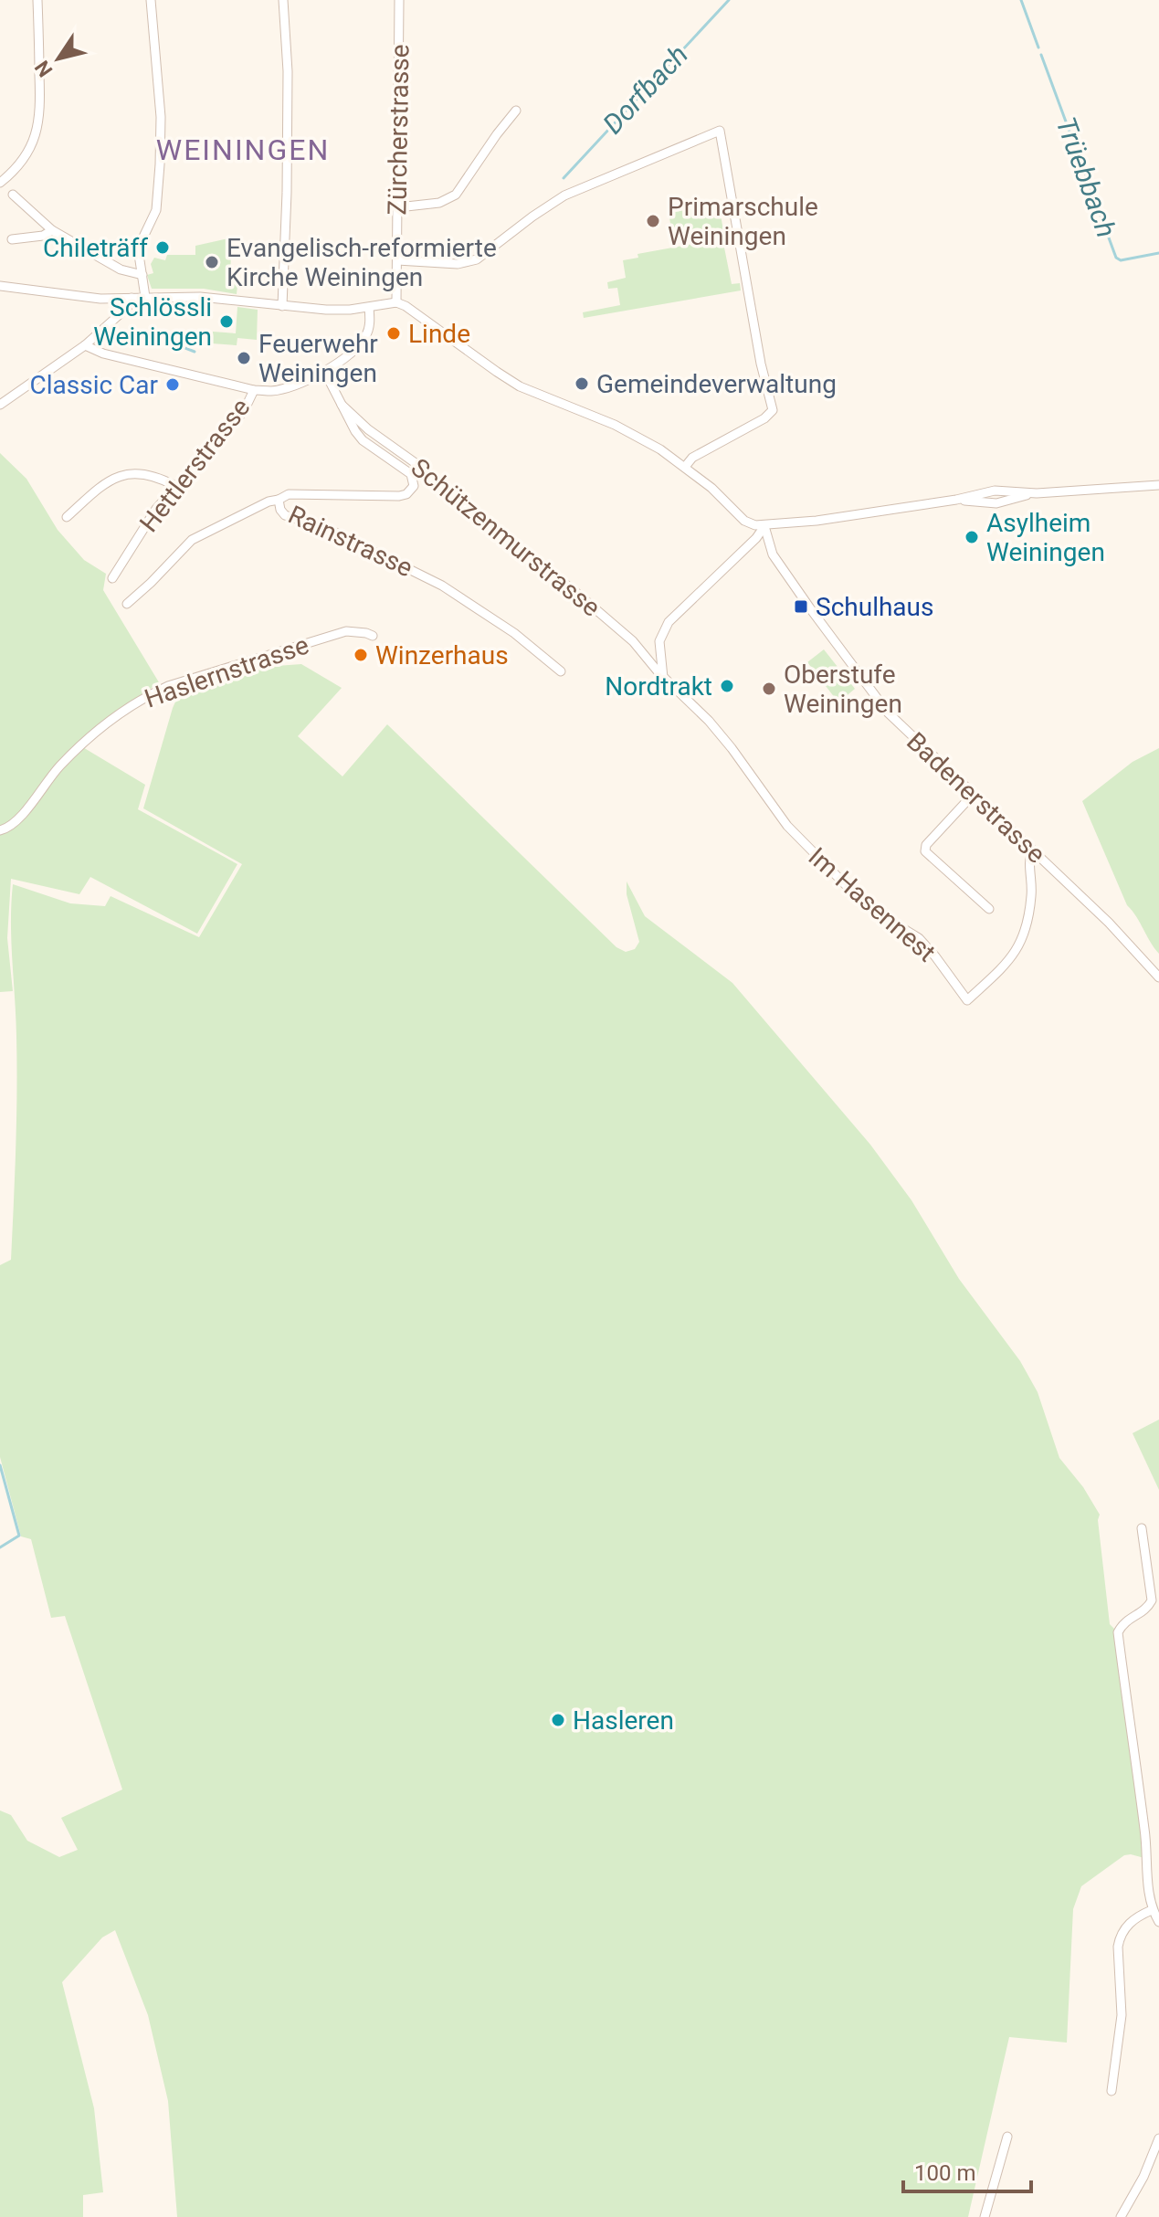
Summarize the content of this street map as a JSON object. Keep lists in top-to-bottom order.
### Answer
{
  "streets": {
    "street": [
      "Zürcherstrasse",
      "Hettlerstrasse",
      "Schützenmurstrasse",
      "Rainstrasse",
      "Haslernstrasse",
      "Badenerstrasse",
      "Im Hasennest"
    ]
  },
  "crossings": [
    ["Schützenmurstrasse", "Rainstrasse"],
    ["Schützenmurstrasse", "Im Hasennest"],
    ["Badenerstrasse", "Im Hasennest"]
  ],
  "districts": ["WEININGEN"],
  "water": ["Dorfbach", "Trüebbach"],
  "places": {
    "other": [
      "Primarschule Weiningen",
      "Chileträff",
      "Evangelisch-reformierte Kirche Weiningen",
      "Schlössli Weiningen",
      "Linde",
      "Feuerwehr Weiningen",
      "Gemeindeverwaltung",
      "Classic Car",
      "Asylheim Weiningen",
      "Winzerhaus",
      "Nordtrakt",
      "Oberstufe Weiningen",
      "Hasleren"
    ],
    "transit": ["Schulhaus"]
  },
  "scale_bar": "100 m",
  "north": "bottom left"
}
